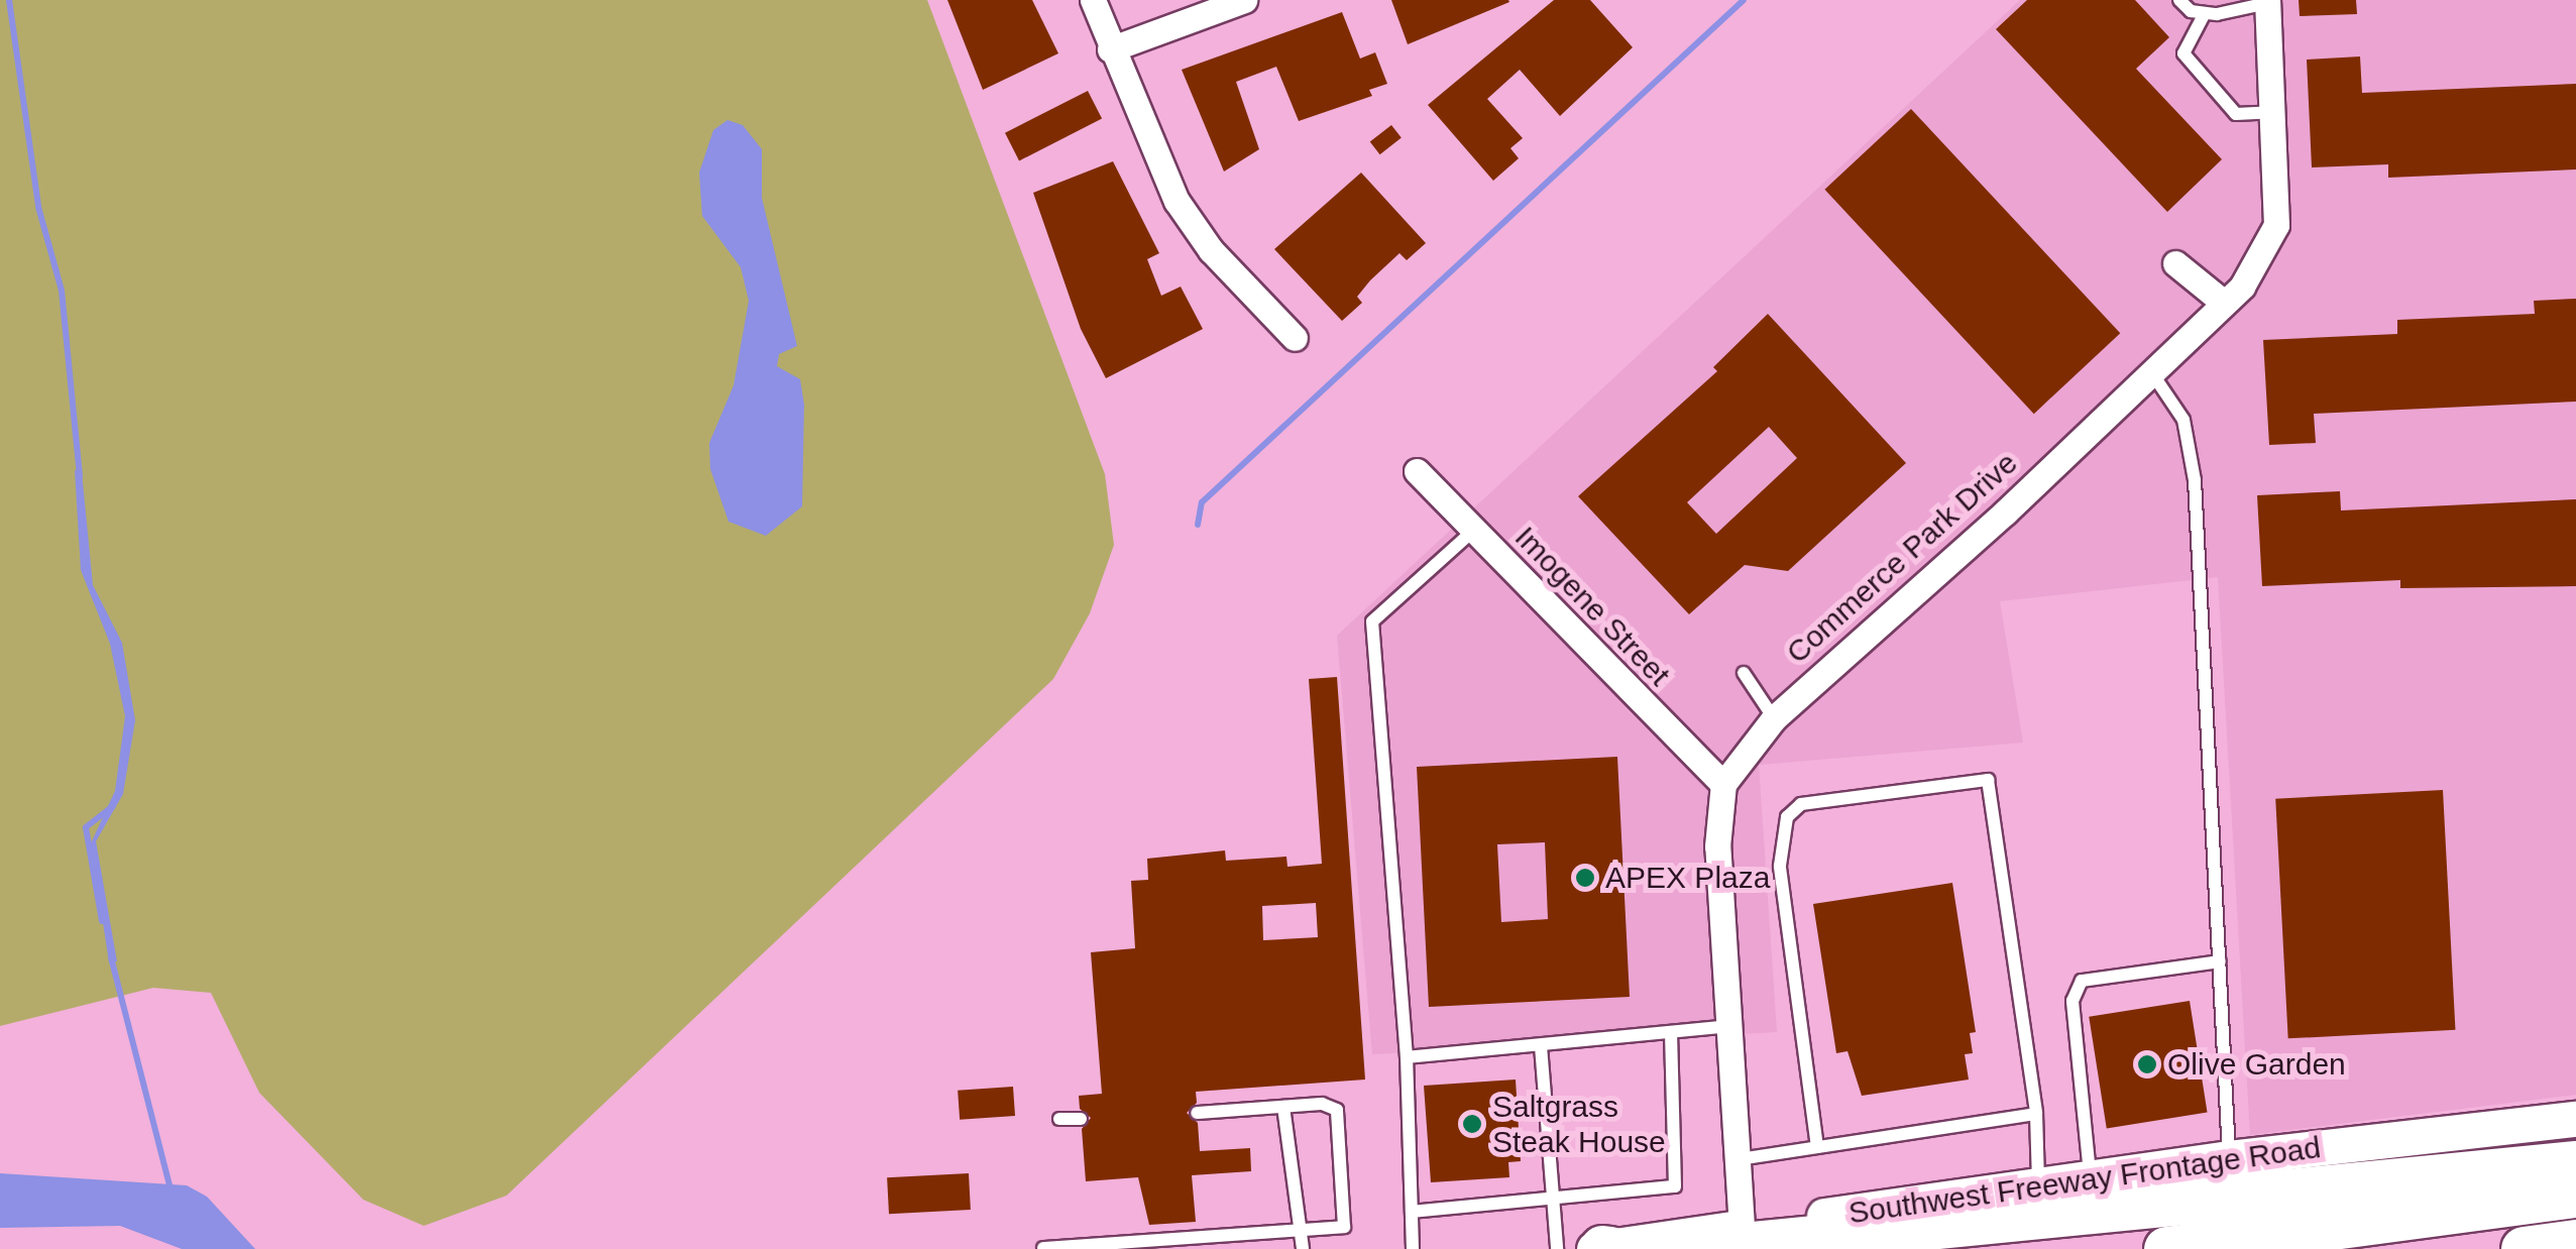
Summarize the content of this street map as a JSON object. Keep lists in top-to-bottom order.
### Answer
{
  "streets": {
    "main road": ["Southwest Freeway Frontage Road"],
    "street": ["Commerce Park Drive", "Imogene Street"]
  },
  "crossings": [
    ["Commerce Park Drive", "Imogene Street"]
  ],
  "places": ["APEX Plaza", "Olive Garden", "Saltgrass Steak House"]
}
